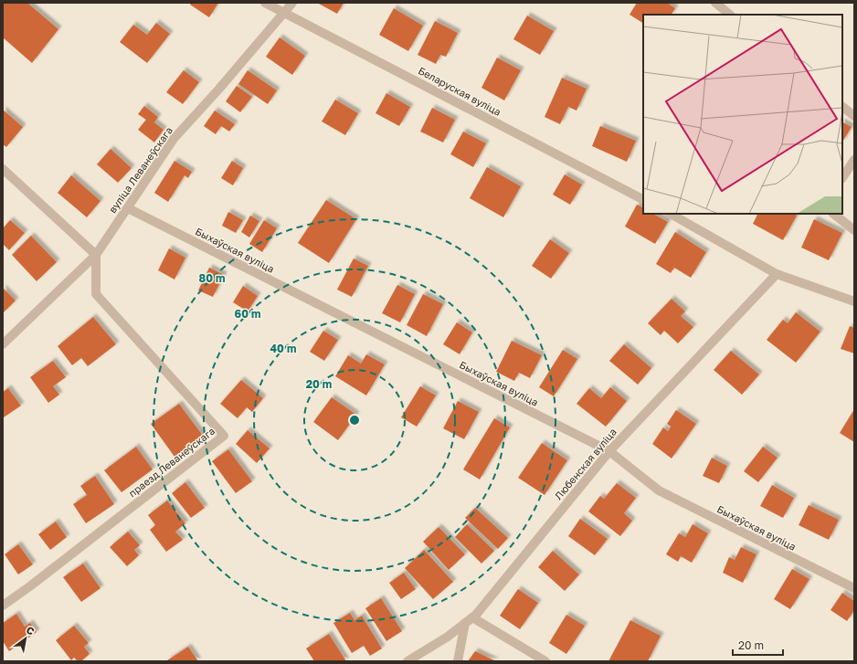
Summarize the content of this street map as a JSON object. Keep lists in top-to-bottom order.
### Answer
{
  "streets": {
    "street": [
      "Беларуская вуліца",
      "вуліца Леванеўскага",
      "Быхаўская вуліца",
      "праезд Леванеўскага",
      "Любенская вуліца"
    ]
  },
  "crossings": [
    ["Беларуская вуліца", "вуліца Леванеўскага"],
    ["вуліца Леванеўскага", "Быхаўская вуліца"],
    ["вуліца Леванеўскага", "праезд Леванеўскага"],
    ["Быхаўская вуліца", "Любенская вуліца"]
  ],
  "scale_bar": "20 m",
  "north": "top right",
  "rings": [
    "80 m",
    "60 m",
    "40 m",
    "20 m"
  ]
}
